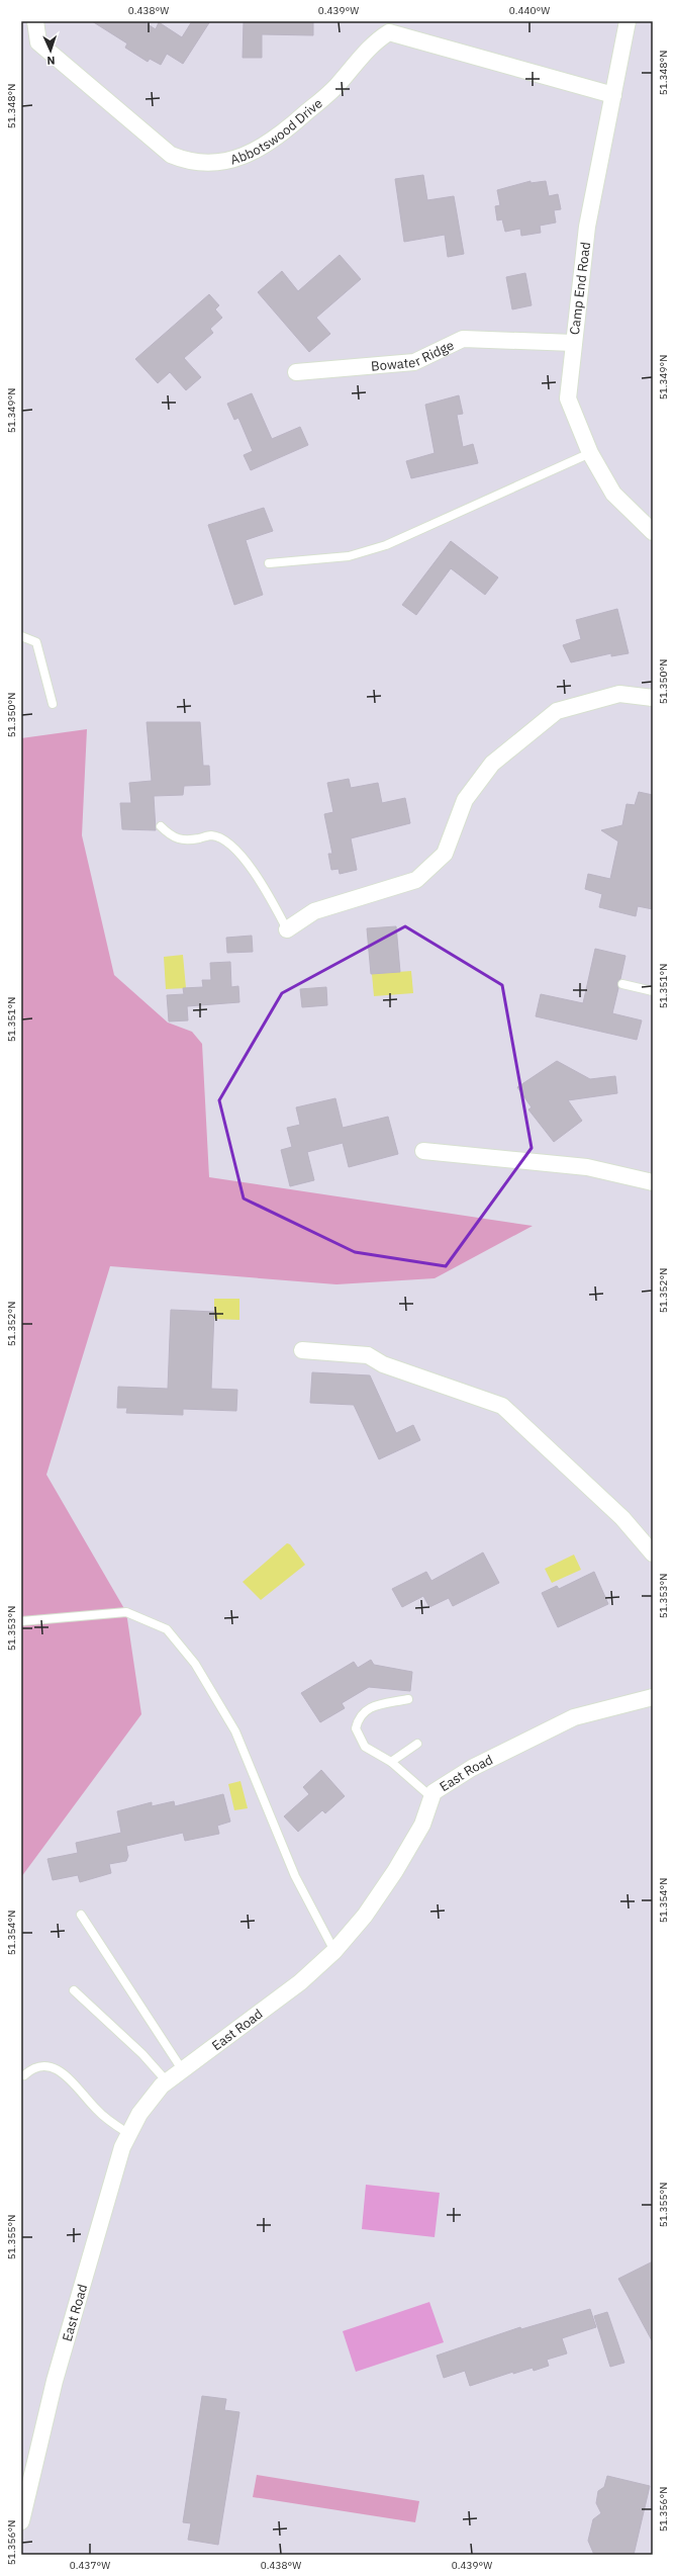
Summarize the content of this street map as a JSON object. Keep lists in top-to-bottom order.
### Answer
{
  "streets": {
    "street": [
      "Abbotswood Drive",
      "Camp End Road",
      "Bowater Ridge",
      "East Road"
    ]
  },
  "crossings": [
    ["Abbotswood Drive", "Camp End Road"],
    ["Camp End Road", "Bowater Ridge"]
  ],
  "north": "bottom",
  "coordinates": [
    "0.438°W",
    "0.439°W",
    "0.440°W",
    "51.348°N",
    "51.349°N",
    "51.350°N",
    "51.351°N",
    "51.352°N",
    "51.353°N",
    "51.354°N",
    "51.355°N",
    "51.356°N",
    "0.437°W"
  ]
}
